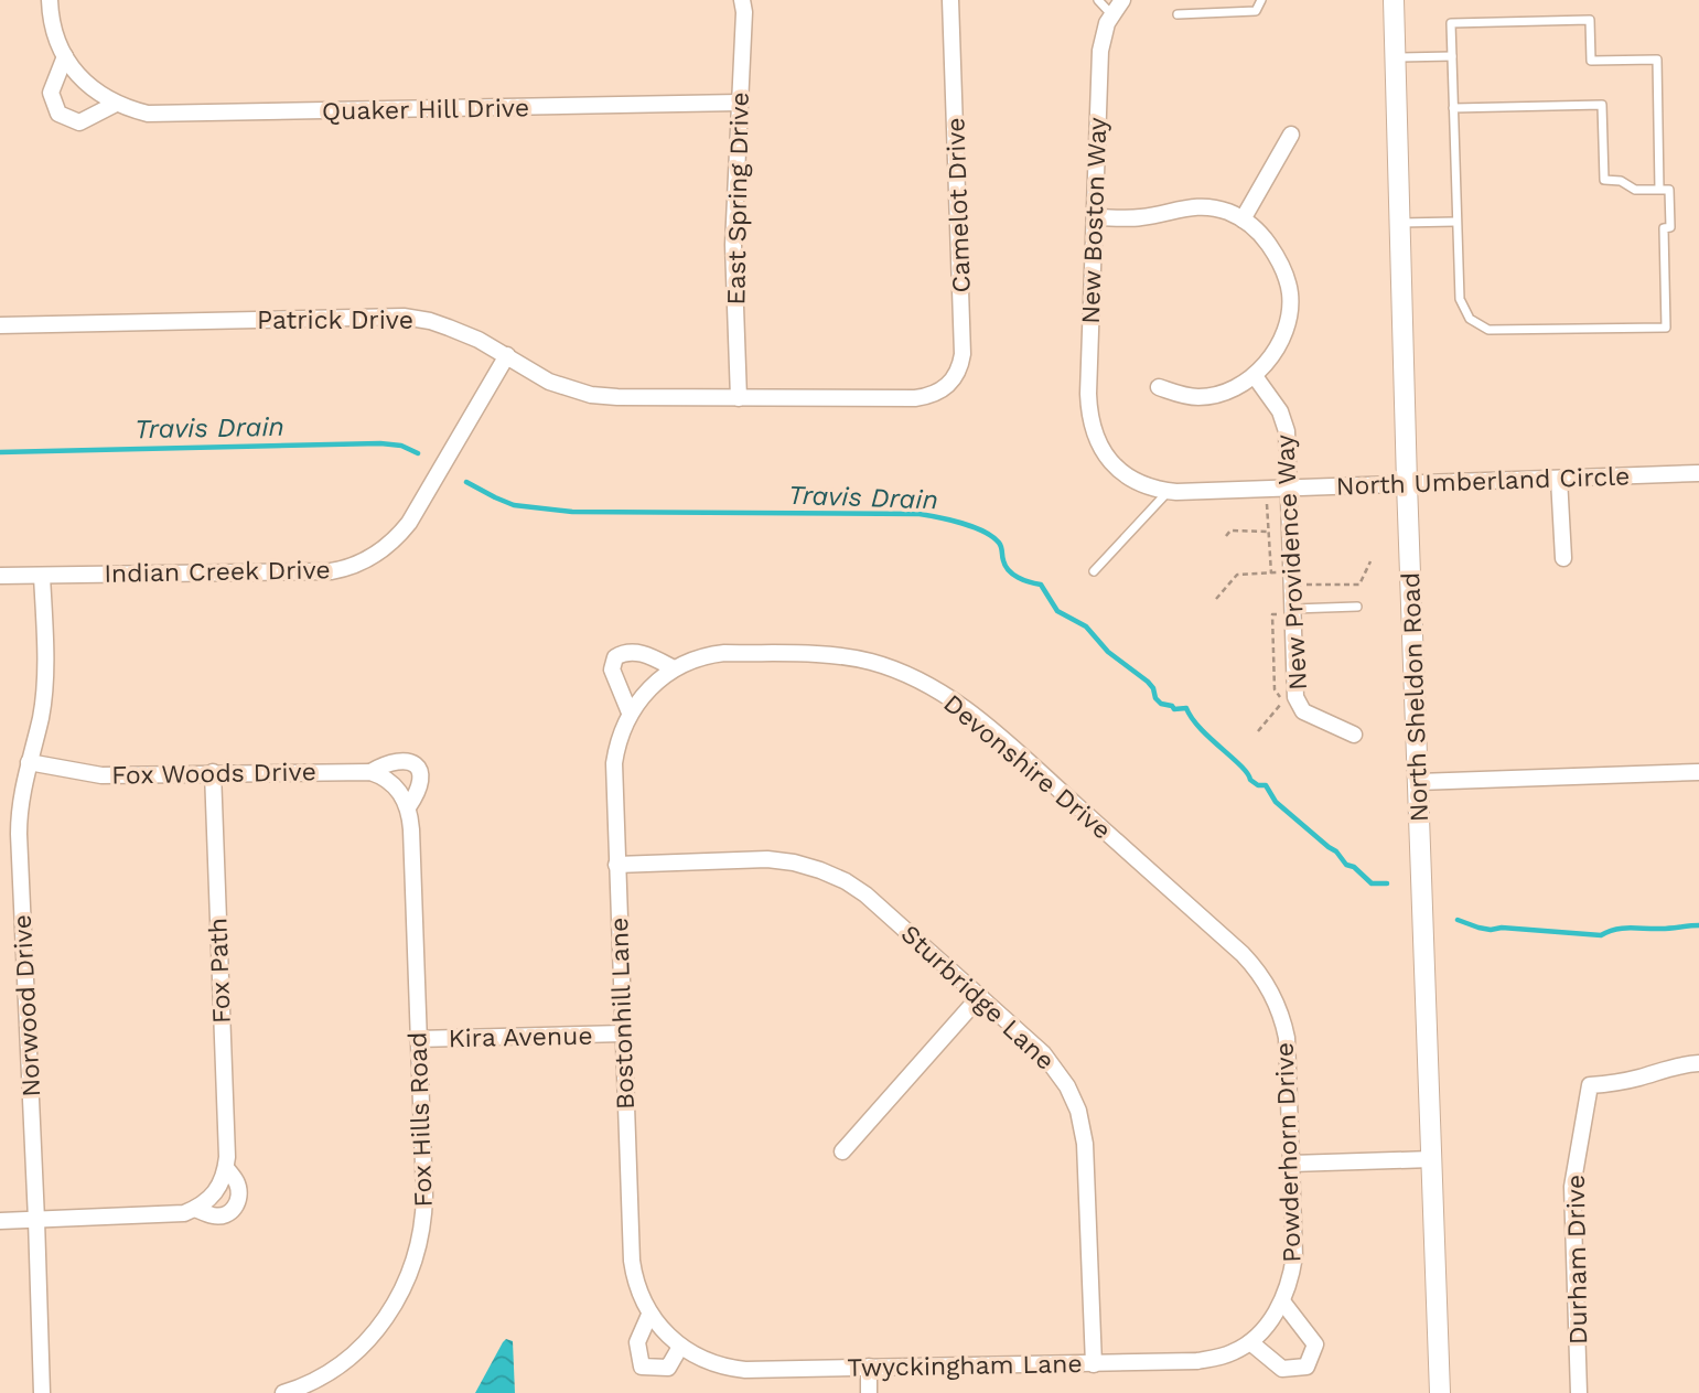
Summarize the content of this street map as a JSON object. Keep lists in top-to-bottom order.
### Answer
{
  "streets": {
    "street": [
      "Quaker Hill Drive",
      "East Spring Drive",
      "Camelot Drive",
      "New Boston Way",
      "Patrick Drive",
      "North Umberland Circle",
      "New Providence Way",
      "Indian Creek Drive",
      "North Sheldon Road",
      "Devonshire Drive",
      "Fox Woods Drive",
      "Fox Path",
      "Sturbridge Lane",
      "Norwood Drive",
      "Bostonhill Lane",
      "Kira Avenue",
      "Fox Hills Road",
      "Powderhorn Drive",
      "Durham Drive",
      "Twyckingham Lane"
    ]
  },
  "crossings": [
    ["Quaker Hill Drive", "East Spring Drive"],
    ["East Spring Drive", "Patrick Drive"],
    ["Camelot Drive", "Patrick Drive"],
    ["New Boston Way", "North Umberland Circle"],
    ["Patrick Drive", "Indian Creek Drive"],
    ["North Umberland Circle", "New Providence Way"],
    ["North Umberland Circle", "North Sheldon Road"],
    ["Indian Creek Drive", "Norwood Drive"],
    ["Devonshire Drive", "Bostonhill Lane"],
    ["Devonshire Drive", "Powderhorn Drive"],
    ["Fox Woods Drive", "Fox Path"],
    ["Fox Woods Drive", "Norwood Drive"],
    ["Fox Woods Drive", "Fox Hills Road"],
    ["Fox Path", "Norwood Drive"],
    ["Sturbridge Lane", "Bostonhill Lane"],
    ["Sturbridge Lane", "Twyckingham Lane"],
    ["Bostonhill Lane", "Kira Avenue"],
    ["Bostonhill Lane", "Twyckingham Lane"],
    ["Kira Avenue", "Fox Hills Road"],
    ["Powderhorn Drive", "Twyckingham Lane"]
  ],
  "water": ["Travis Drain"]
}
